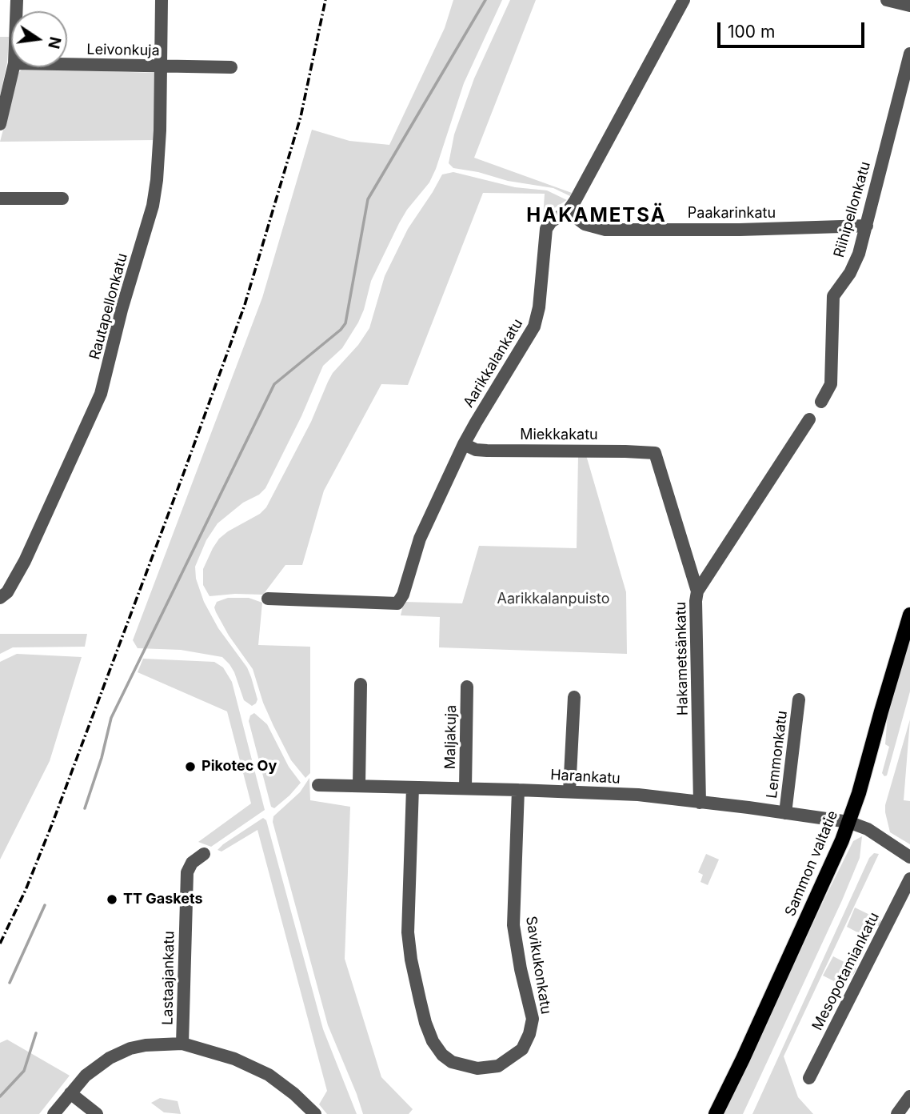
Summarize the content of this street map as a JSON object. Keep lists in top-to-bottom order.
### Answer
{
  "streets": {
    "main road": ["Sammon valtatie"],
    "street": [
      "Leivonkuja",
      "Riihipellonkatu",
      "Paakarinkatu",
      "Rautapellonkatu",
      "Aarikkalankatu",
      "Miekkakatu",
      "Hakametsänkatu",
      "Maljakuja",
      "Lemmonkatu",
      "Harankatu",
      "Savikukonkatu",
      "Mesopotamiankatu",
      "Lastaajankatu"
    ]
  },
  "crossings": [
    ["Leivonkuja", "Rautapellonkatu"],
    ["Riihipellonkatu", "Paakarinkatu"],
    ["Paakarinkatu", "Aarikkalankatu"],
    ["Aarikkalankatu", "Miekkakatu"],
    ["Miekkakatu", "Hakametsänkatu"],
    ["Hakametsänkatu", "Harankatu"],
    ["Maljakuja", "Harankatu"],
    ["Lemmonkatu", "Harankatu"],
    ["Harankatu", "Sammon valtatie"],
    ["Harankatu", "Savikukonkatu"]
  ],
  "districts": ["HAKAMETSÄ"],
  "parks": ["Aarikkalanpuisto"],
  "places": ["Pikotec Oy", "TT Gaskets"],
  "scale_bar": "100 m",
  "north": "right"
}
